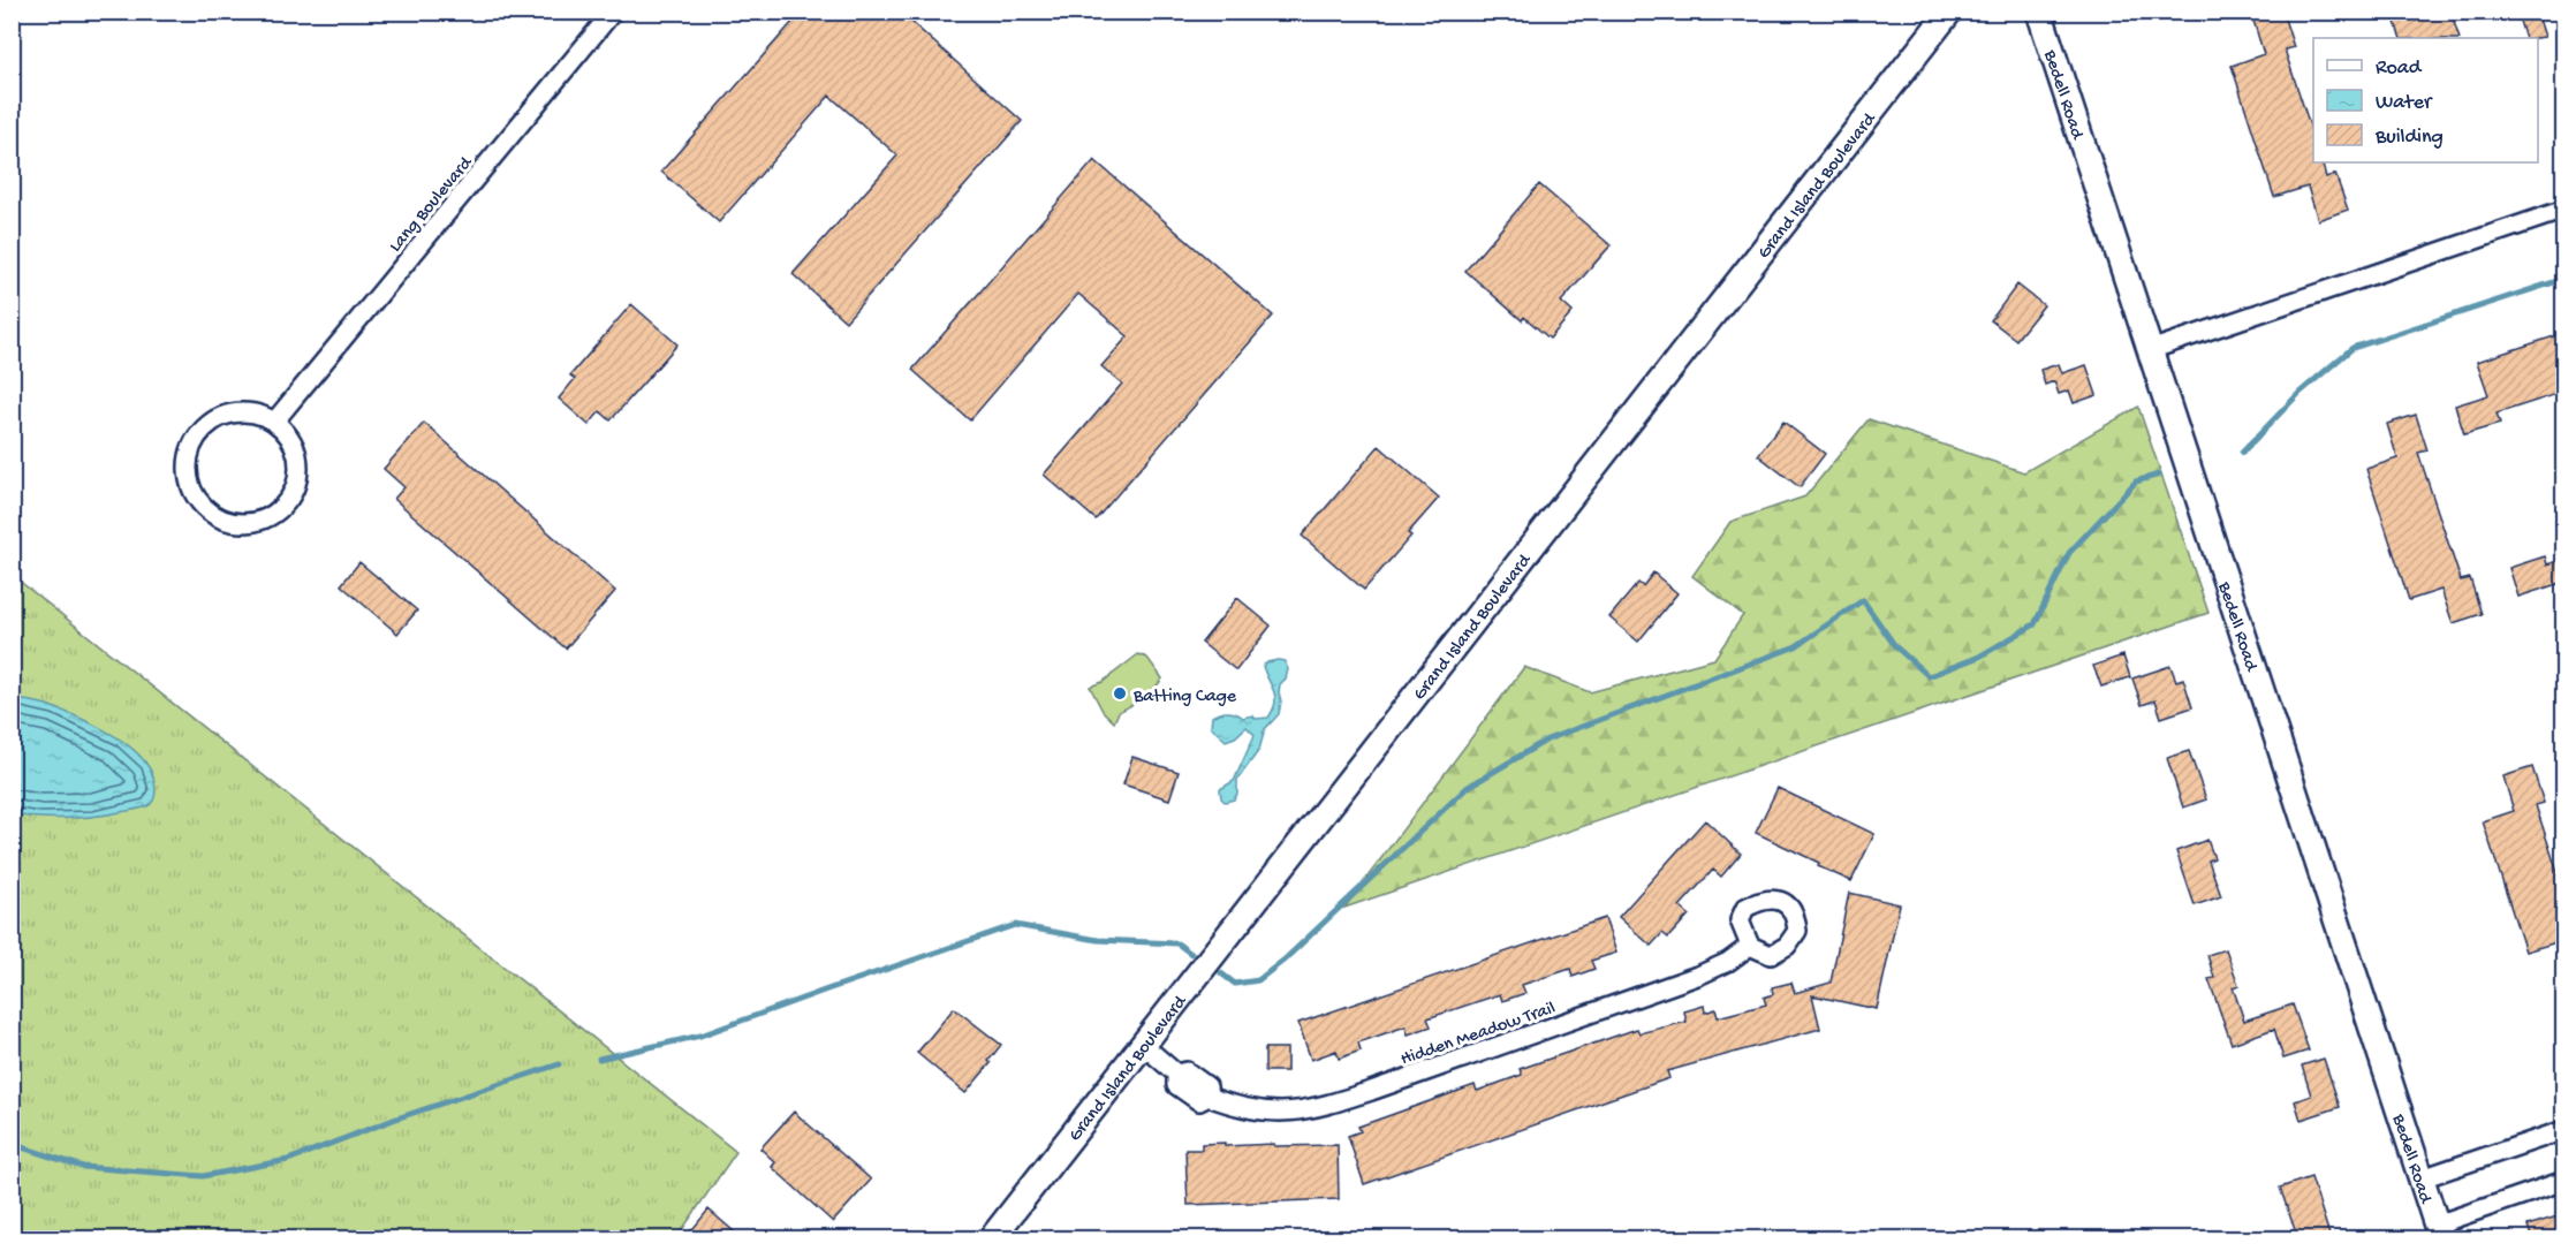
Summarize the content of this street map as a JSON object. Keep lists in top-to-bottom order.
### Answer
{
  "streets": {
    "main road": ["Bedell Road", "Grand Island Boulevard"],
    "street": ["Lang Boulevard", "Hidden Meadow Trail"]
  },
  "crossings": [
    ["Grand Island Boulevard", "Hidden Meadow Trail"]
  ],
  "places": ["Batting Cage"],
  "legend": ["Road", "Water", "Building"]
}
